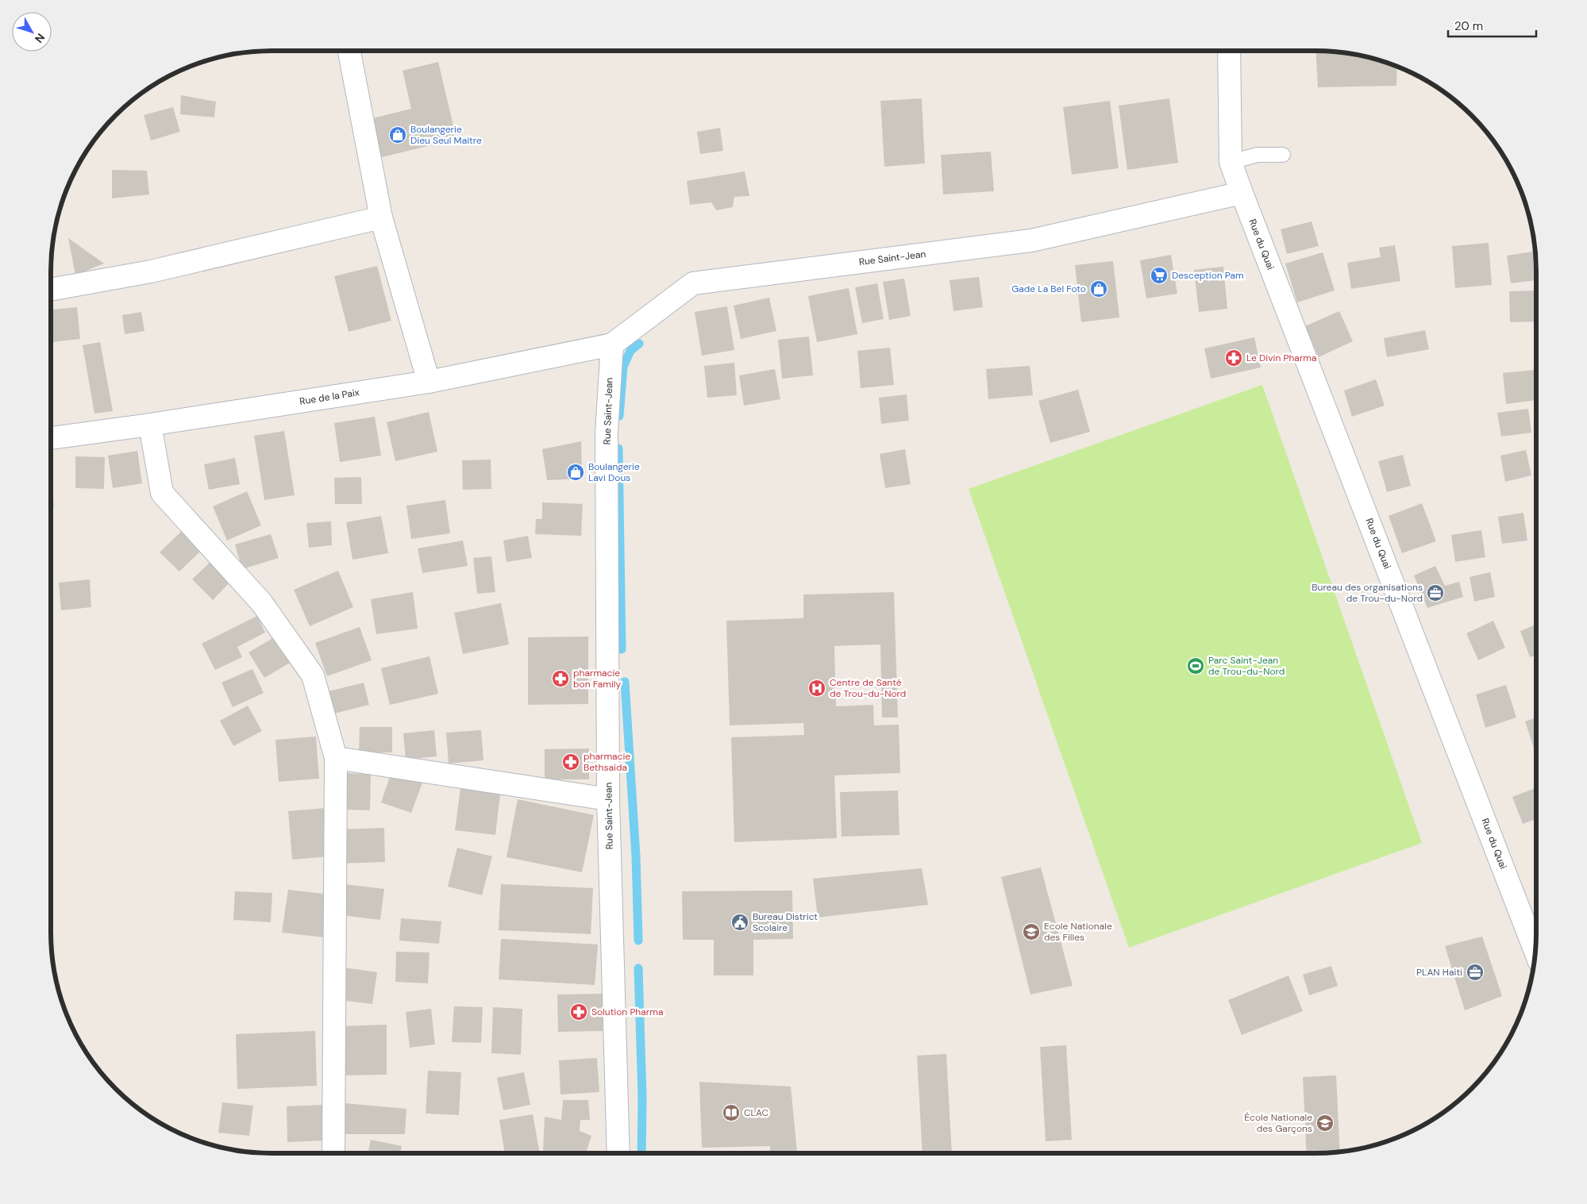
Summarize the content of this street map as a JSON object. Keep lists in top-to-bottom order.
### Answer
{
  "streets": {
    "street": ["Rue du Quai", "Rue Saint-Jean", "Rue de la Paix"]
  },
  "crossings": [
    ["Rue du Quai", "Rue Saint-Jean"],
    ["Rue Saint-Jean", "Rue de la Paix"]
  ],
  "places": {
    "shop": ["Boulangerie Dieu Seul Maitre", "Gade La Bel Foto", "Boulangerie Lavi Dous"],
    "supermarket": ["Desception Pam"],
    "pharmacy": [
      "Le Divin Pharma",
      "pharmacie bon Family",
      "pharmacie Bethsaida",
      "Solution Pharma"
    ],
    "office": ["Bureau des organisations de Trou-du-Nord", "PLAN Haiti"],
    "sports": ["Parc Saint-Jean de Trou-du-Nord"],
    "hospital": ["Centre de Santé de Trou-du-Nord"],
    "public building": ["Bureau District Scolaire"],
    "school or university": ["Ecole Nationale des Filles", "École Nationale des Garçons"],
    "library": ["CLAC"]
  },
  "scale_bar": "20 m",
  "north": "bottom right"
}
